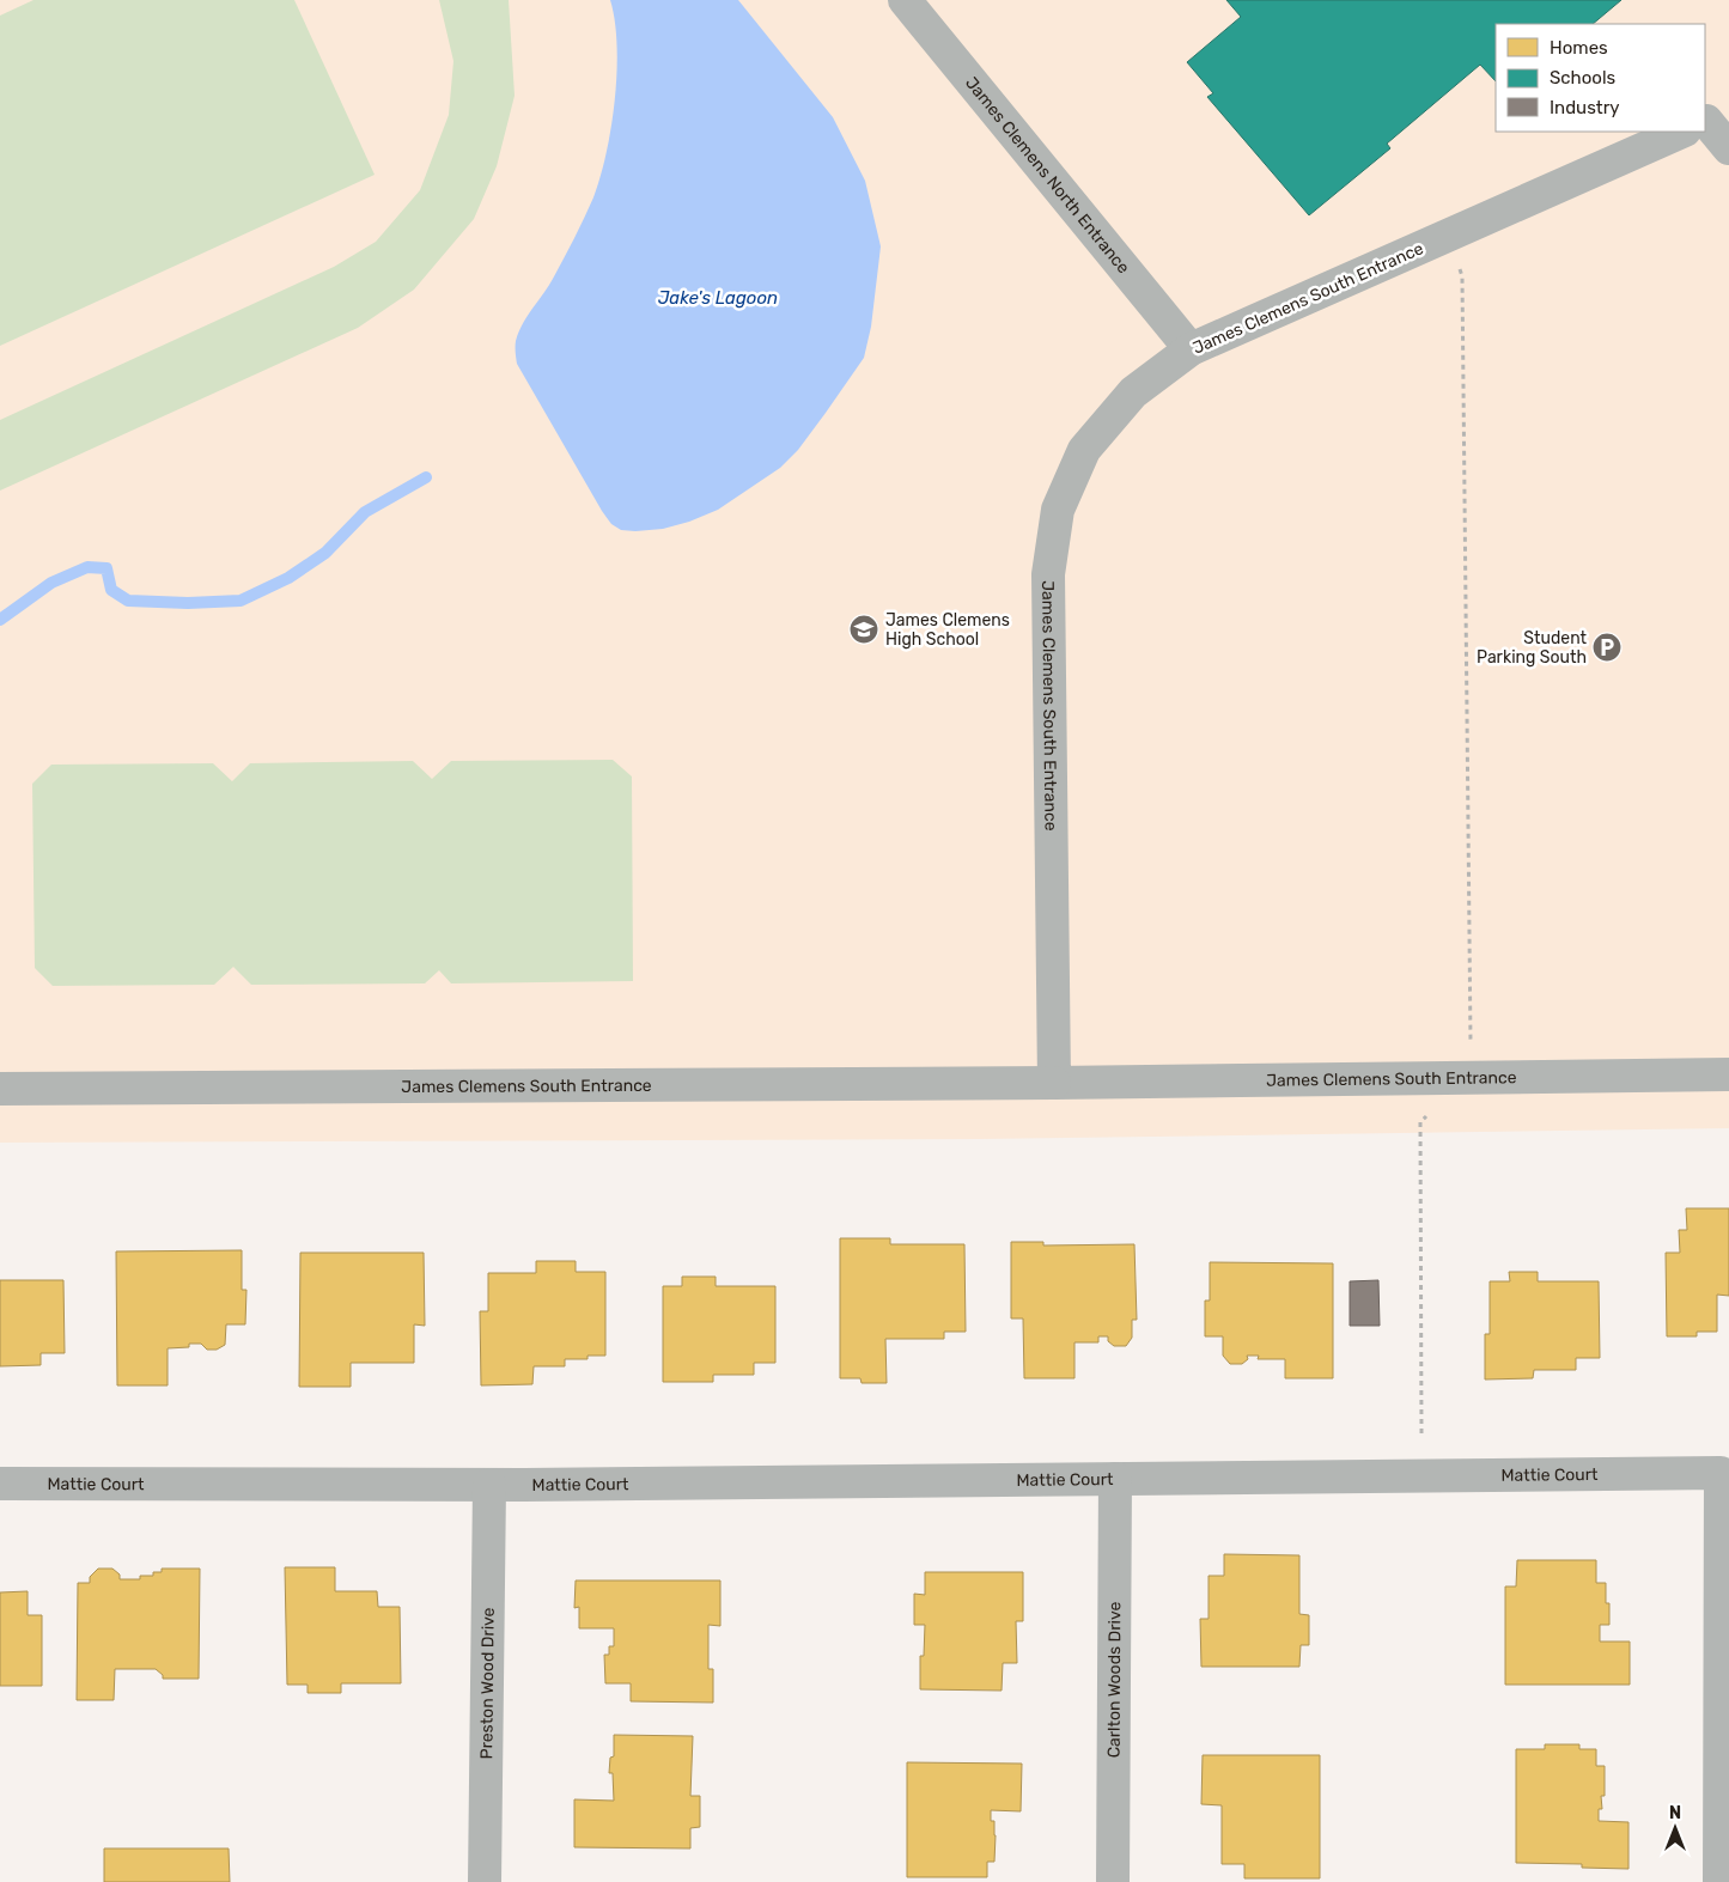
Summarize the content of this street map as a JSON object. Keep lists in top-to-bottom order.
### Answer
{
  "streets": {
    "street": [
      "James Clemens North Entrance",
      "James Clemens South Entrance",
      "Mattie Court",
      "Carlton Woods Drive",
      "Preston Wood Drive"
    ]
  },
  "crossings": [
    ["James Clemens North Entrance", "James Clemens South Entrance"],
    ["Mattie Court", "Carlton Woods Drive"],
    ["Mattie Court", "Preston Wood Drive"]
  ],
  "water": ["Jake's Lagoon"],
  "places": {
    "school or university": ["James Clemens High School"],
    "parking": ["Student Parking South"]
  },
  "legend": ["Homes", "Schools", "Industry"],
  "north": "top"
}
